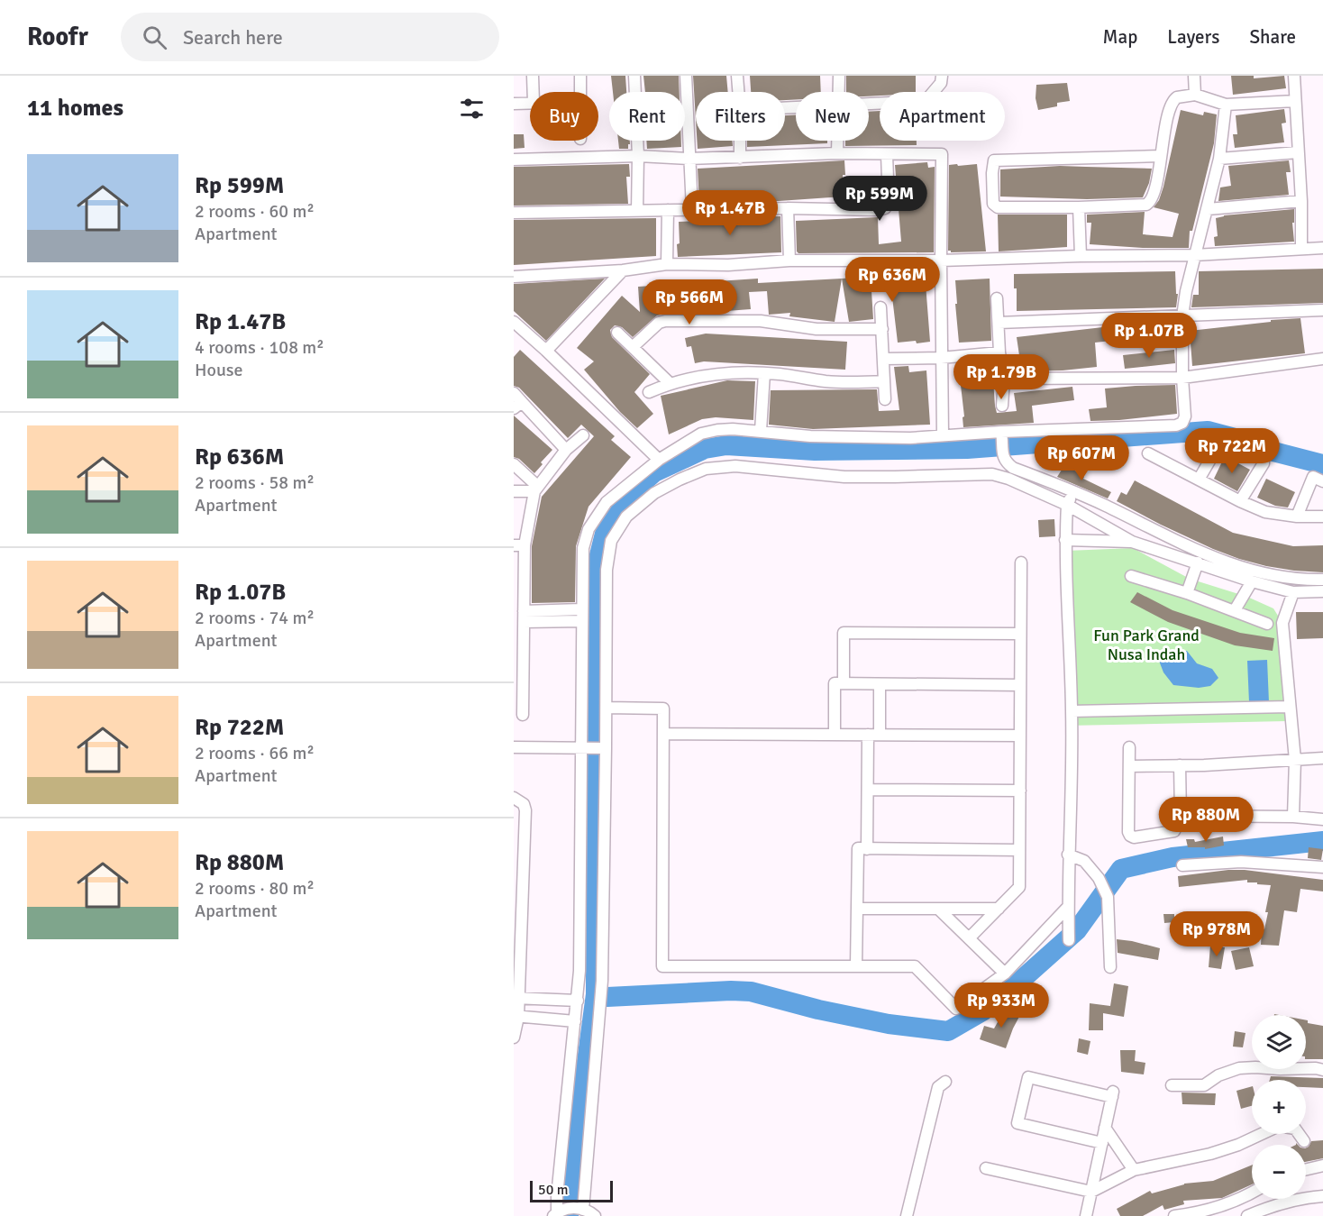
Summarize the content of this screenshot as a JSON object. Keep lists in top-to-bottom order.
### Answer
{
  "parks": ["Fun Park Grand Nusa Indah"],
  "scale_bar": "50 m",
  "page": {
    "header": "Roofr",
    "search": "Search here",
    "nav": ["Map", "Layers", "Share"],
    "heading": "11 homes",
    "chip": [
      "Buy",
      "Rent",
      "Filters",
      "New",
      "Apartment"
    ],
    "list": [
      {
        "name": "Rp 599M",
        "note": "2 rooms · 60 m² · Apartment"
      },
      {
        "name": "Rp 1.47B",
        "note": "4 rooms · 108 m² · House"
      },
      {
        "name": "Rp 636M",
        "note": "2 rooms · 58 m² · Apartment"
      },
      {
        "name": "Rp 1.07B",
        "note": "2 rooms · 74 m² · Apartment"
      },
      {
        "name": "Rp 722M",
        "note": "2 rooms · 66 m² · Apartment"
      },
      {
        "name": "Rp 880M",
        "note": "2 rooms · 80 m² · Apartment"
      }
    ],
    "price": [
      "Rp 599M",
      "Rp 1.47B",
      "Rp 636M",
      "Rp 566M",
      "Rp 1.07B",
      "Rp 1.79B",
      "Rp 722M",
      "Rp 607M",
      "Rp 880M",
      "Rp 978M",
      "Rp 933M"
    ],
    "map_buttons": ["+", "−"],
    "scale": "50 m"
  }
}
